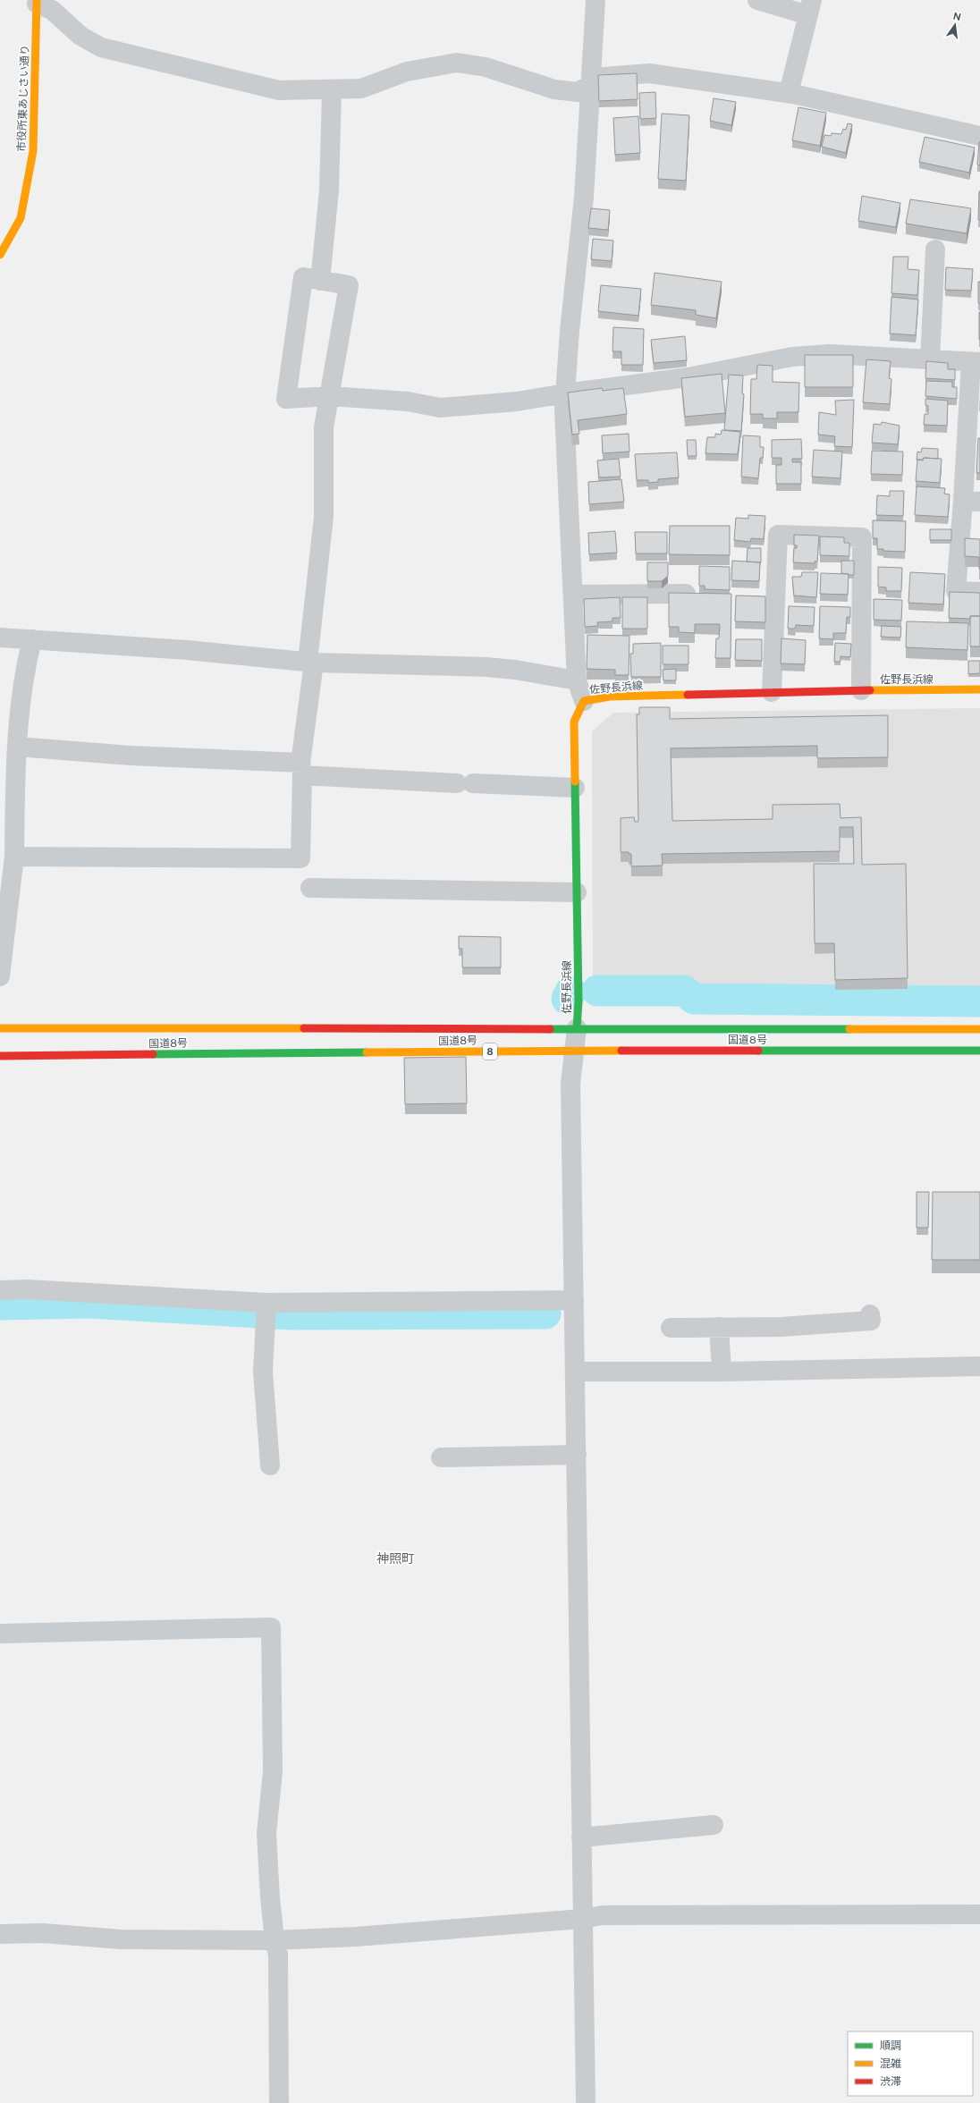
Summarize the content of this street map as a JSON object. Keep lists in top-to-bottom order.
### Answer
{
  "streets": {
    "main road": [
      "市役所東あじさい通り",
      "佐野長浜線",
      "国道8号",
      "8"
    ]
  },
  "crossings": [
    ["佐野長浜線", "国道8号"]
  ],
  "districts": ["神照町"],
  "legend": ["順調", "混雑", "渋滞"],
  "north": "top"
}
